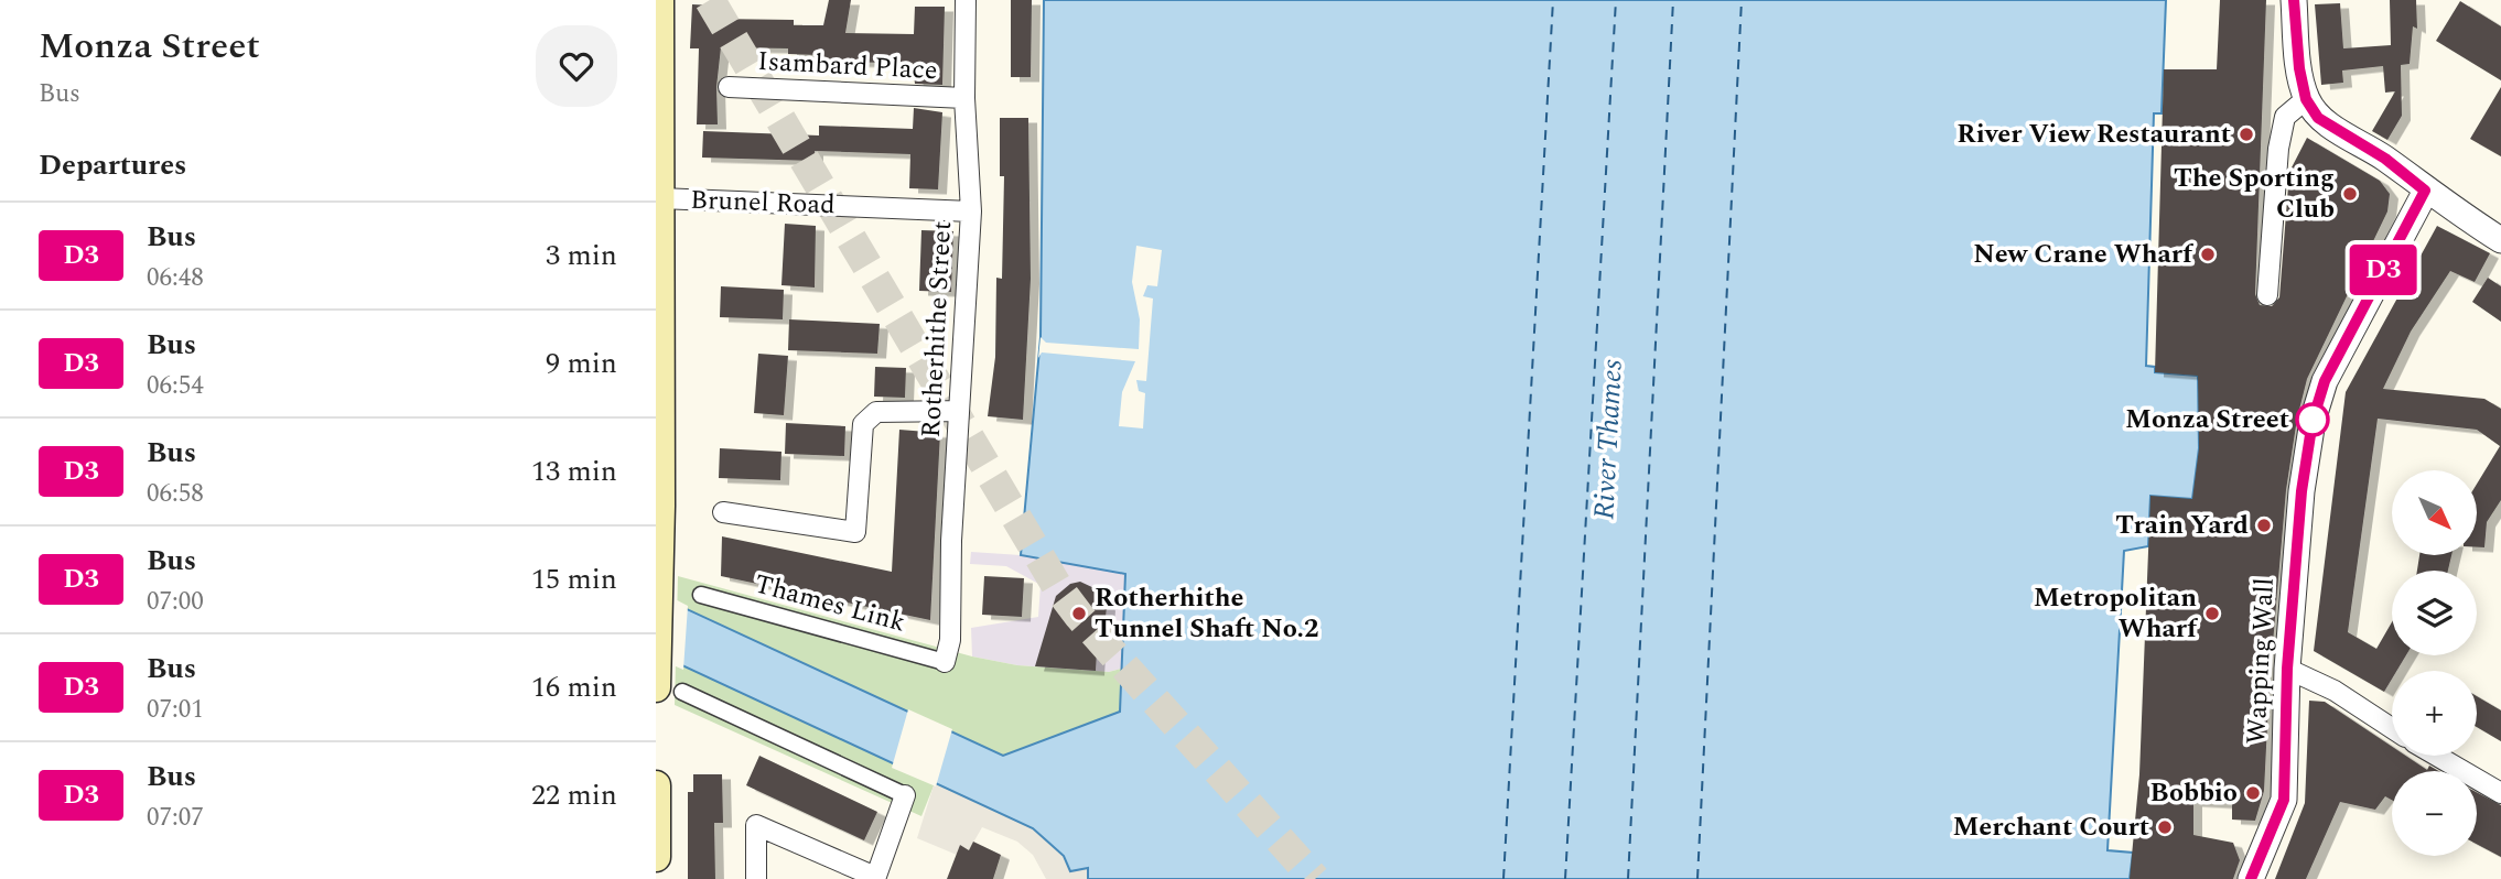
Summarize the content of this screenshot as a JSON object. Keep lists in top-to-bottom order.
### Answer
{
  "streets": {
    "main road": ["Brunel Road"],
    "street": [
      "Isambard Place",
      "Rotherhithe Street",
      "Thames Link",
      "Wapping Wall"
    ]
  },
  "crossings": [
    ["Isambard Place", "Rotherhithe Street"],
    ["Brunel Road", "Rotherhithe Street"],
    ["Rotherhithe Street", "Thames Link"]
  ],
  "water": ["River Thames"],
  "places": [
    "River View Restaurant",
    "The Sporting Club",
    "New Crane Wharf",
    "Monza Street",
    "Train Yard",
    "Rotherhithe Tunnel Shaft No.2",
    "Metropolitan Wharf",
    "Bobbio",
    "Merchant Court"
  ],
  "lines": ["bus line D3"],
  "north": "bottom right",
  "page": {
    "heading": [
      ["Monza Street", "Bus"],
      "Departures"
    ],
    "on_map": "D3",
    "list": [
      {
        "mark": "D3",
        "name": "Bus",
        "note": "06:48",
        "value": "3 min"
      },
      {
        "mark": "D3",
        "name": "Bus",
        "note": "06:54",
        "value": "9 min"
      },
      {
        "mark": "D3",
        "name": "Bus",
        "note": "06:58",
        "value": "13 min"
      },
      {
        "mark": "D3",
        "name": "Bus",
        "note": "07:00",
        "value": "15 min"
      },
      {
        "mark": "D3",
        "name": "Bus",
        "note": "07:01",
        "value": "16 min"
      },
      {
        "mark": "D3",
        "name": "Bus",
        "note": "07:07",
        "value": "22 min"
      }
    ],
    "map_buttons": ["+", "−"]
  }
}
